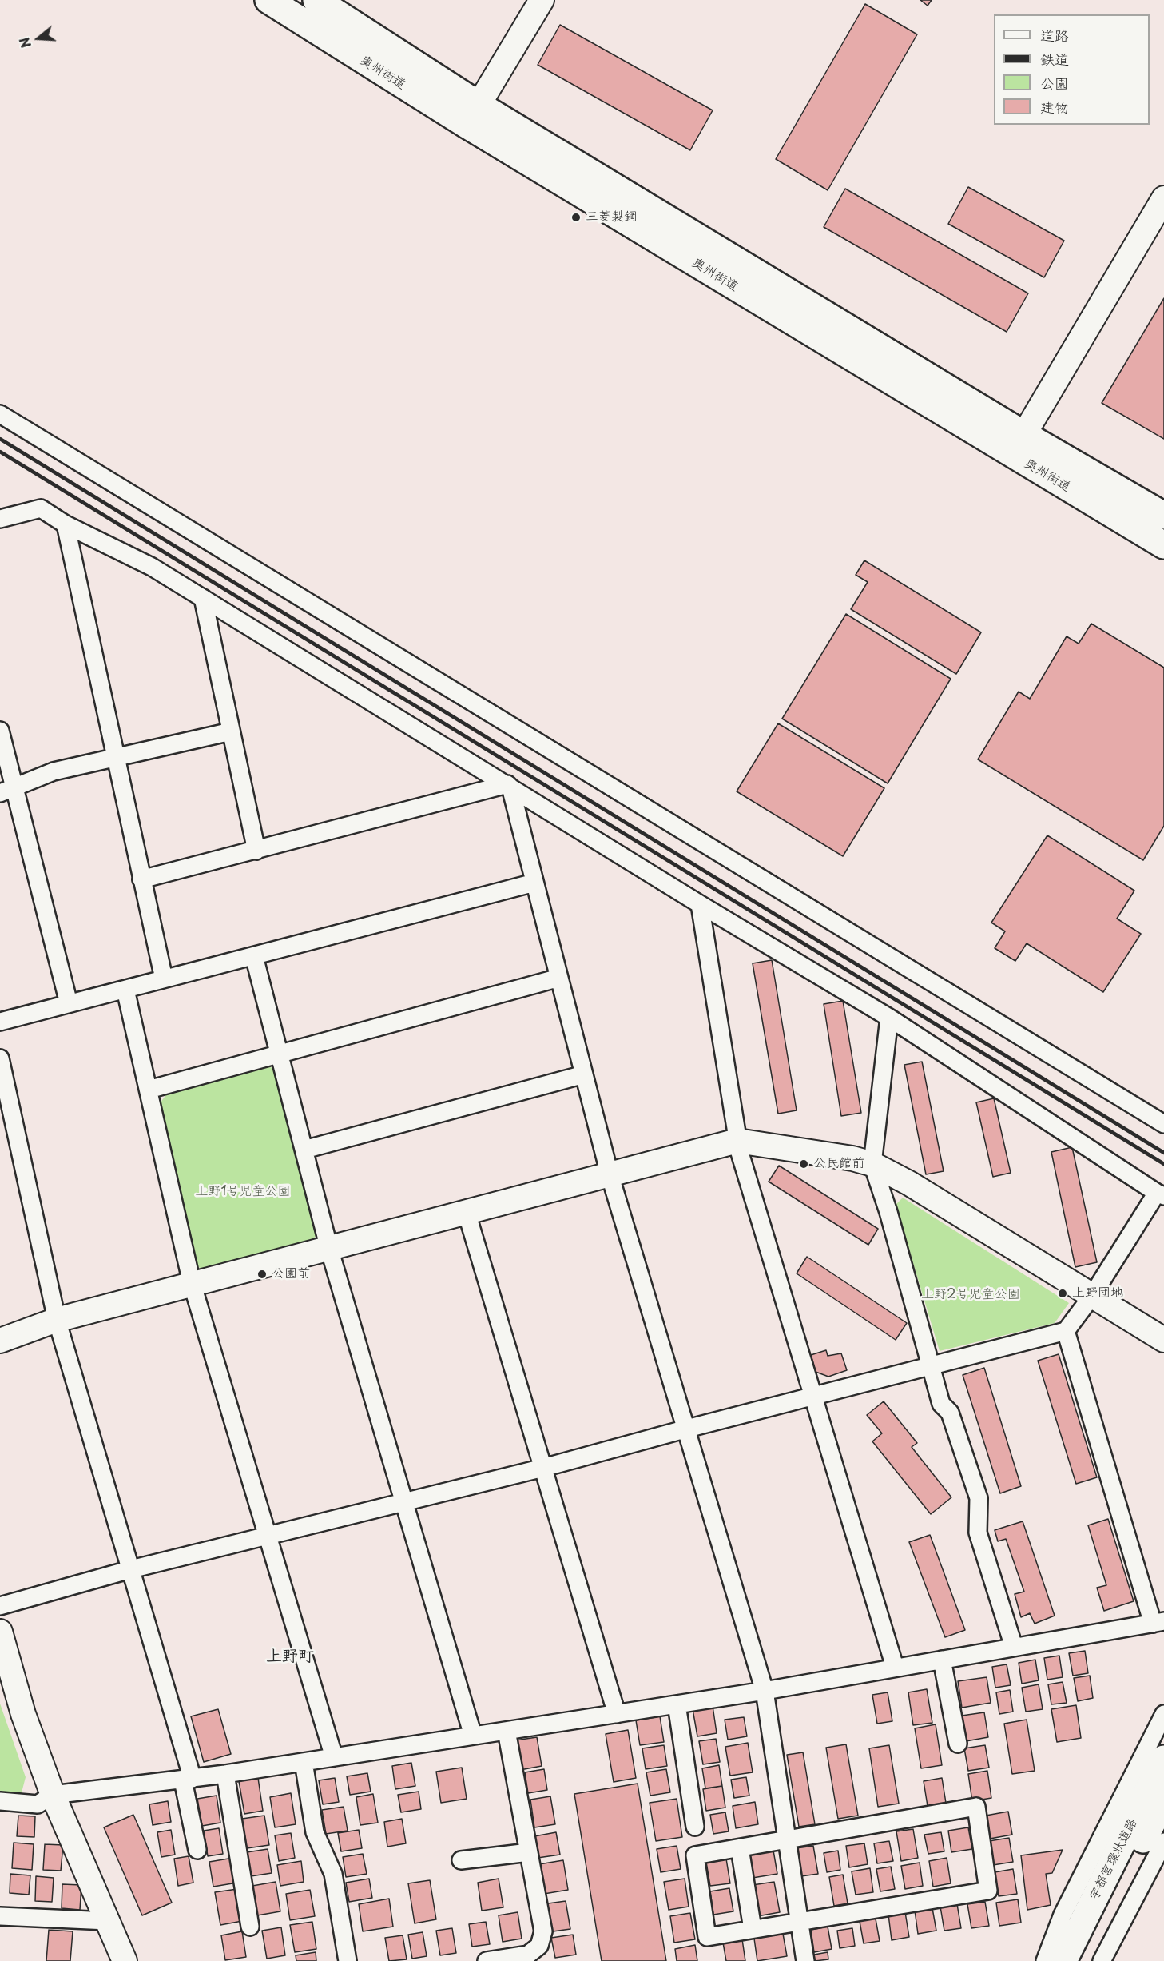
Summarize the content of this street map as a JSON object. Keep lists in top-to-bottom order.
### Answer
{
  "streets": {
    "highway": ["奥州街道", "宇都宮環状道路"]
  },
  "districts": ["上野町"],
  "parks": ["上野1号児童公園", "上野2号児童公園"],
  "places": [
    "三菱製鋼",
    "公民館前",
    "公園前",
    "上野団地"
  ],
  "legend": [
    "道路",
    "鉄道",
    "公園",
    "建物"
  ],
  "north": "left"
}
